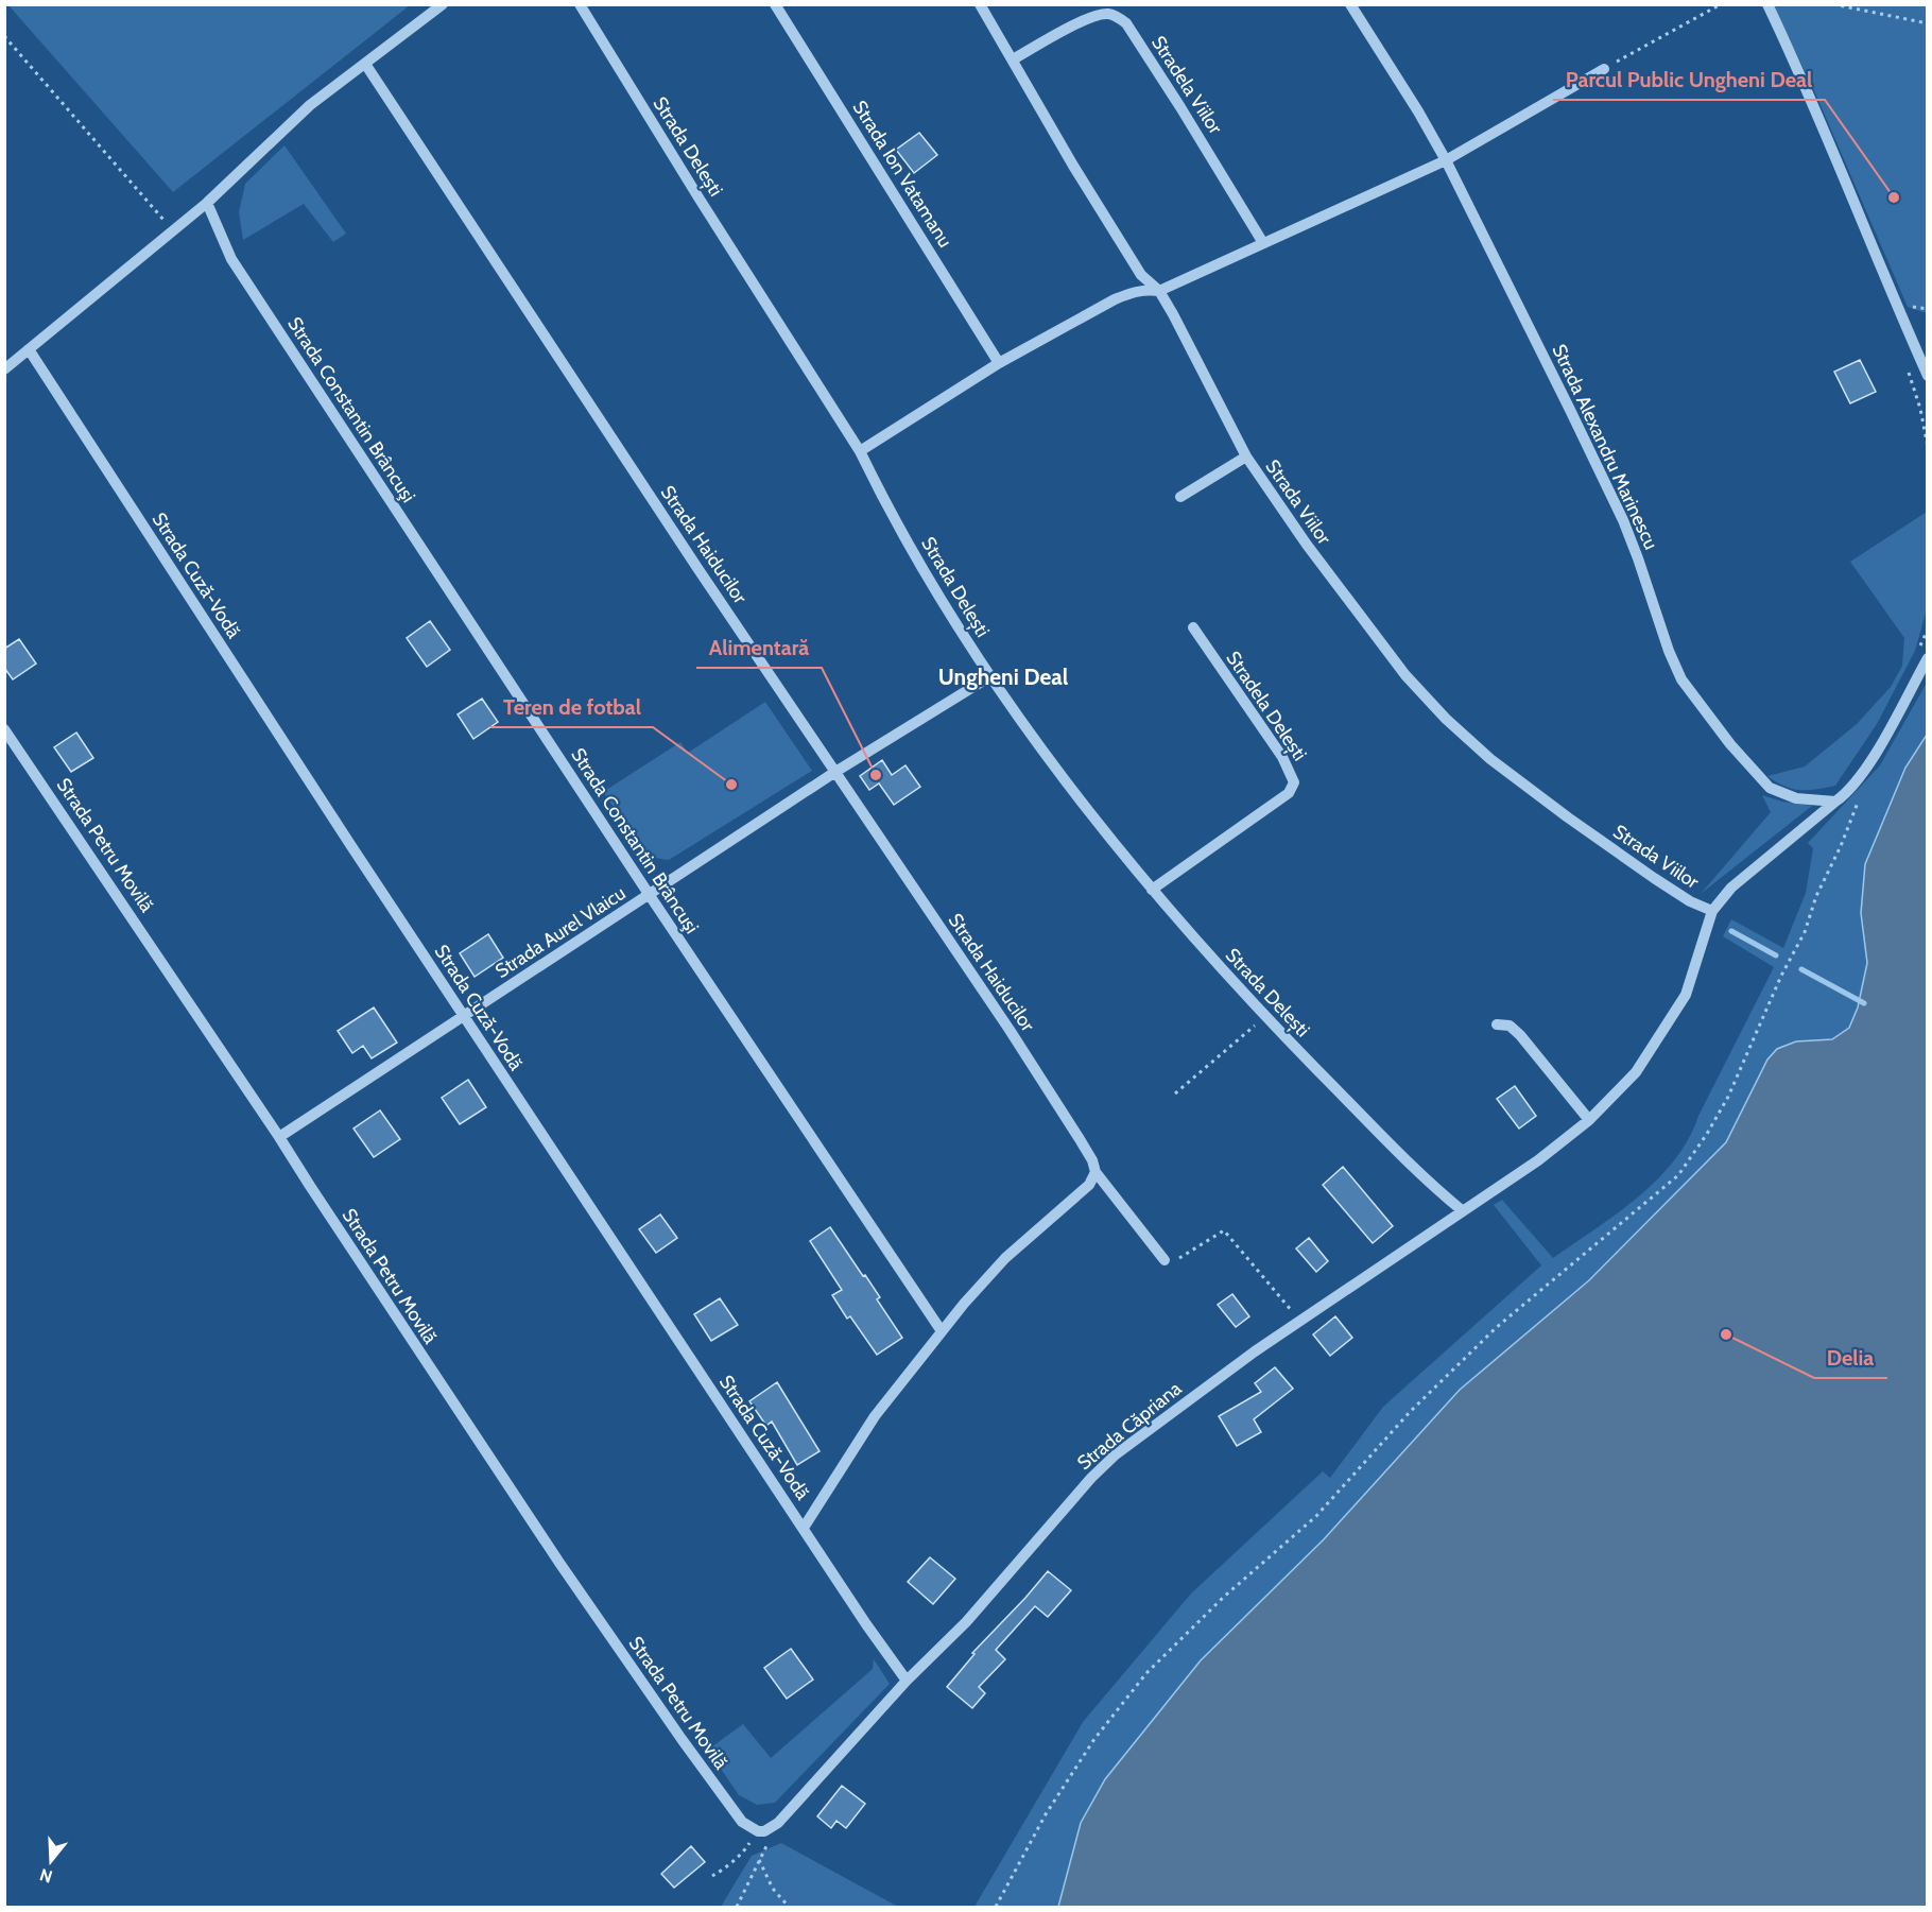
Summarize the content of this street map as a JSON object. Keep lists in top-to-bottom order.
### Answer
{
  "streets": {
    "street": [
      "Stradela Viilor",
      "Strada Delești",
      "Strada Ion Vatamanu",
      "Strada Constantin Brâncuşi",
      "Strada Alexandru Marinescu",
      "Strada Viilor",
      "Strada Haiducilor",
      "Strada Cuză-Vodă",
      "Stradela Delești",
      "Strada Petru Movilă",
      "Strada Aurel Vlaicu",
      "Strada Căpriana"
    ]
  },
  "crossings": [
    ["Stradela Viilor", "Strada Viilor"],
    ["Strada Delești", "Stradela Delești"],
    ["Strada Delești", "Strada Aurel Vlaicu"],
    ["Strada Delești", "Strada Căpriana"],
    ["Strada Constantin Brâncuşi", "Strada Aurel Vlaicu"],
    ["Strada Alexandru Marinescu", "Strada Căpriana"],
    ["Strada Viilor", "Strada Căpriana"],
    ["Strada Haiducilor", "Strada Aurel Vlaicu"],
    ["Strada Cuză-Vodă", "Strada Aurel Vlaicu"],
    ["Strada Cuză-Vodă", "Strada Căpriana"],
    ["Strada Petru Movilă", "Strada Aurel Vlaicu"],
    ["Strada Petru Movilă", "Strada Căpriana"]
  ],
  "districts": ["Ungheni Deal"],
  "places": [
    "Parcul Public Ungheni Deal",
    "Alimentară",
    "Teren de fotbal",
    "Delia"
  ],
  "north": "bottom"
}
